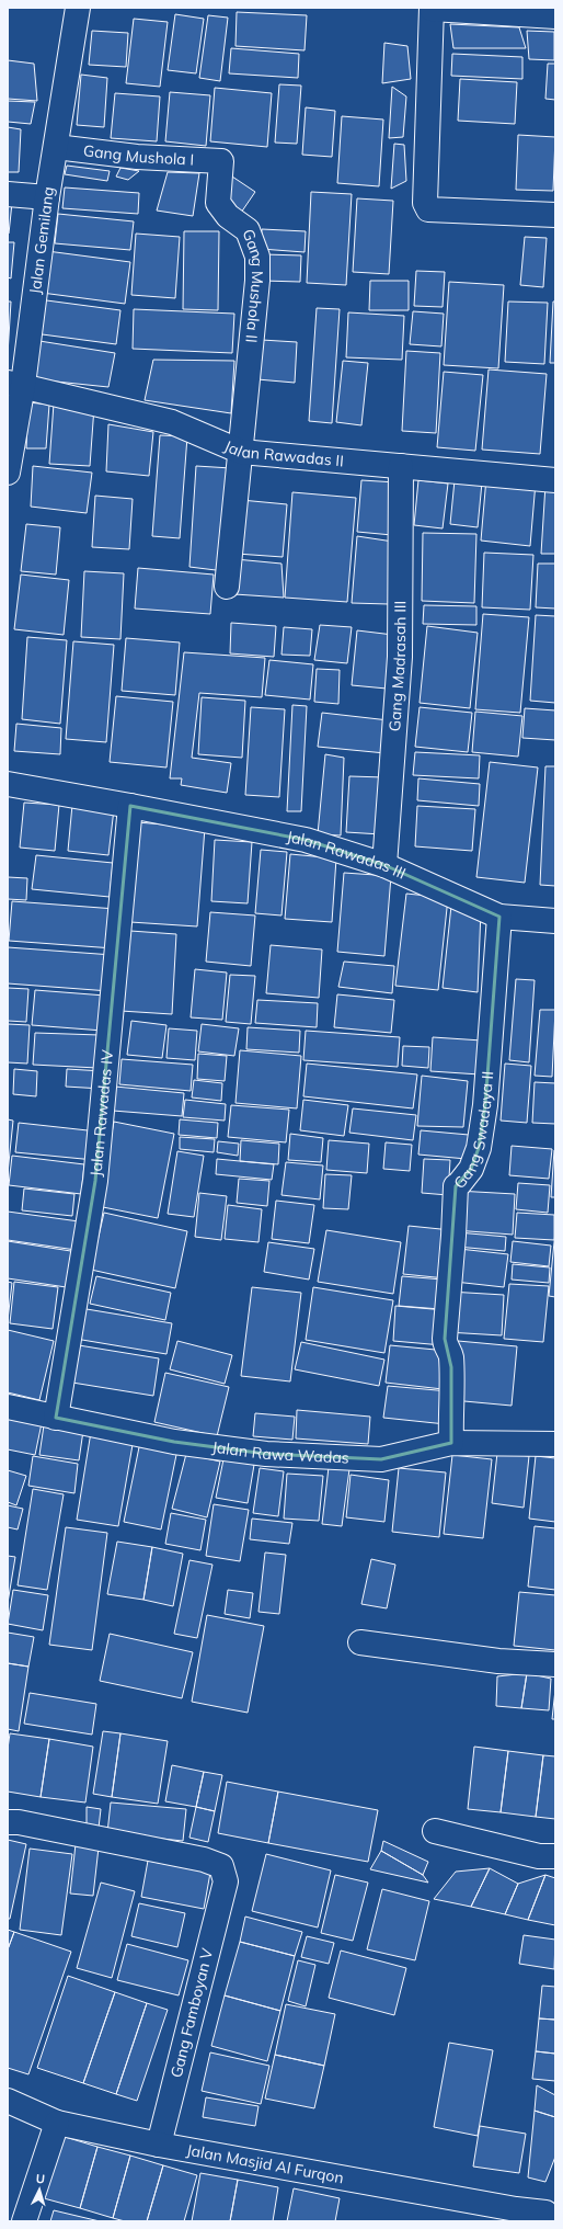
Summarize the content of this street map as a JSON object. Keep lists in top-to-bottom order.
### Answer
{
  "streets": {
    "street": [
      "Gang Mushola I",
      "Jalan Gemilang",
      "Gang Mushola II",
      "Jalan Rawadas II",
      "Gang Madrasah III",
      "Jalan Rawadas III",
      "Jalan Rawadas IV",
      "Gang Swadaya II",
      "Jalan Rawa Wadas",
      "Gang Famboyan V",
      "Jalan Masjid Al Furqon"
    ]
  },
  "crossings": [
    ["Gang Mushola I", "Jalan Gemilang"],
    ["Gang Mushola I", "Gang Mushola II"],
    ["Jalan Gemilang", "Jalan Rawadas II"],
    ["Gang Mushola II", "Jalan Rawadas II"],
    ["Jalan Rawadas II", "Gang Madrasah III"],
    ["Gang Madrasah III", "Jalan Rawadas III"],
    ["Jalan Rawadas III", "Jalan Rawadas IV"],
    ["Jalan Rawadas III", "Gang Swadaya II"],
    ["Jalan Rawadas IV", "Jalan Rawa Wadas"],
    ["Gang Swadaya II", "Jalan Rawa Wadas"],
    ["Gang Famboyan V", "Jalan Masjid Al Furqon"]
  ],
  "north": "top"
}
